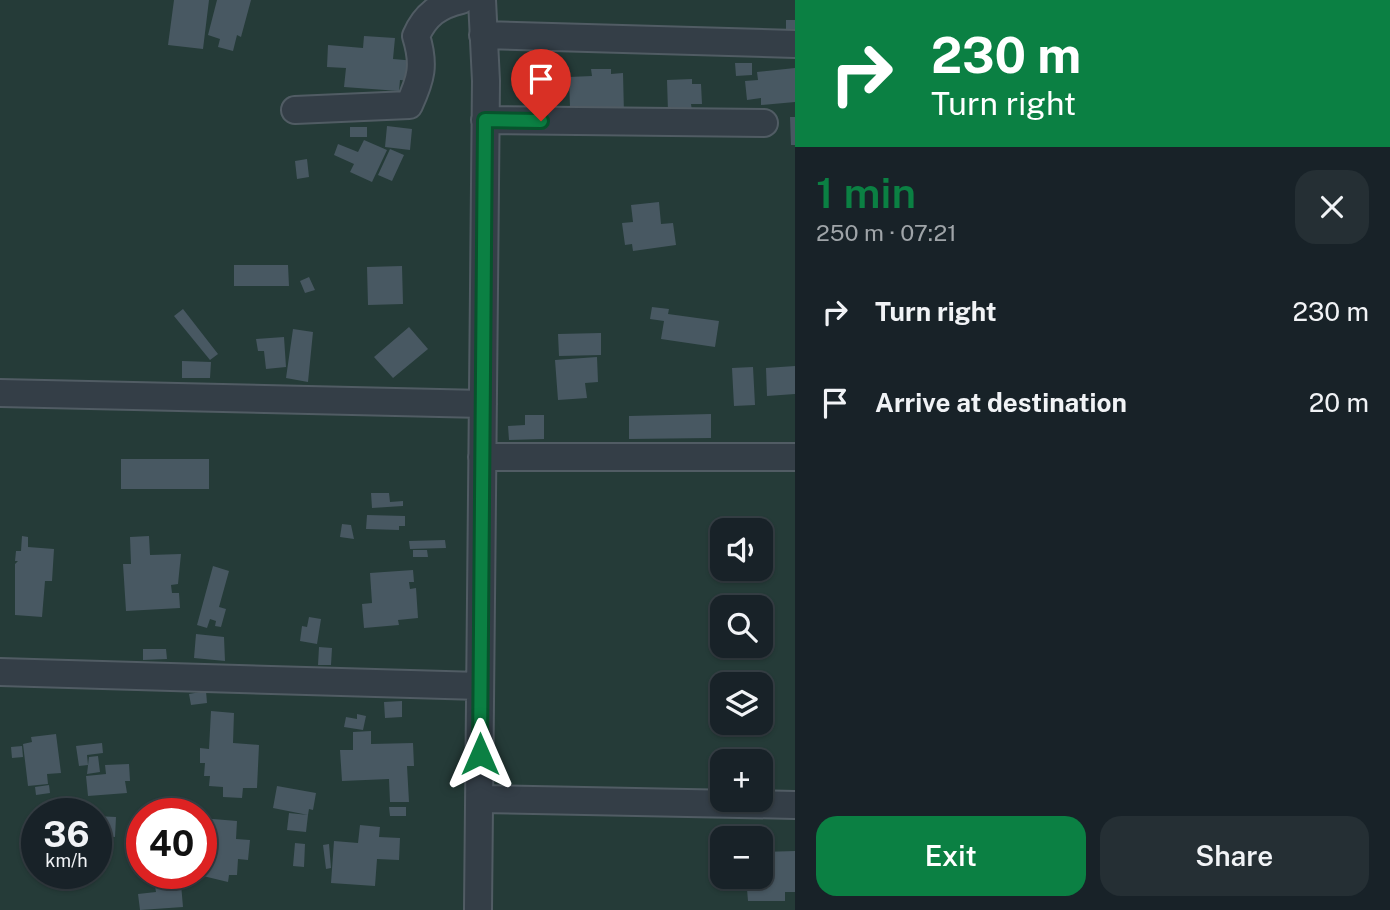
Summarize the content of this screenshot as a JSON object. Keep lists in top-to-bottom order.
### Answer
{
  "page": {
    "turn": ["230 m", "Turn right"],
    "heading": ["1 min", "250 m · 07:21"],
    "list": [
      {
        "name": "Turn right",
        "value": "230 m"
      },
      {
        "name": "Arrive at destination",
        "value": "20 m"
      }
    ],
    "map_buttons": ["+", "−"],
    "speed": "36 km/h",
    "limit": "40",
    "buttons": ["Exit", "Share"]
  }
}
